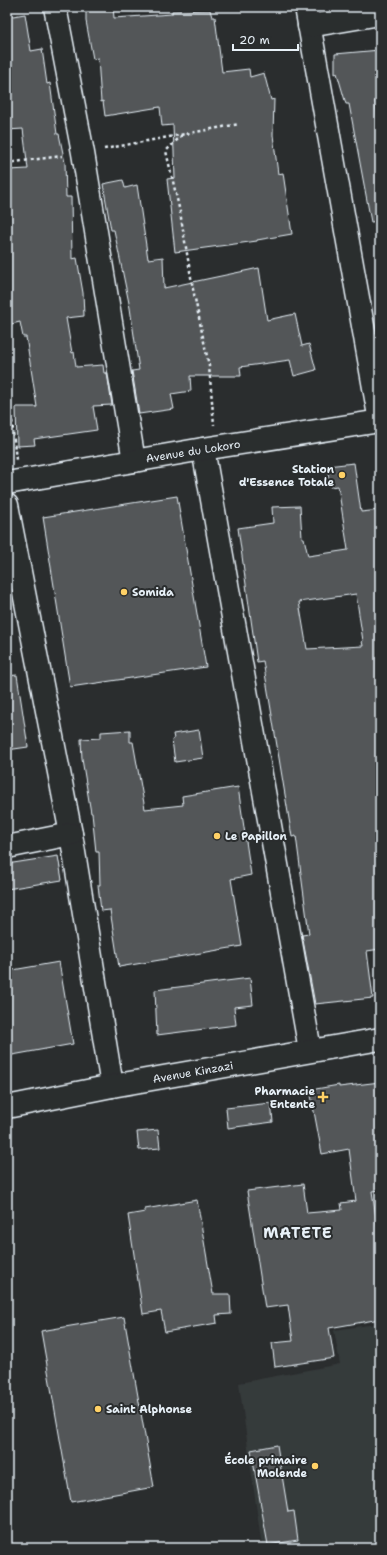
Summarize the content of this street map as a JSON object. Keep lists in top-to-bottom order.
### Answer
{
  "streets": {
    "street": ["Avenue du Lokoro", "Avenue Kinzazi"]
  },
  "districts": ["MATETE"],
  "places": {
    "other": [
      "Station d'Essence Totale",
      "Somida",
      "Le Papillon",
      "Saint Alphonse",
      "École primaire Molende"
    ],
    "health": ["Pharmacie Entente"]
  },
  "scale_bar": "20 m"
}
